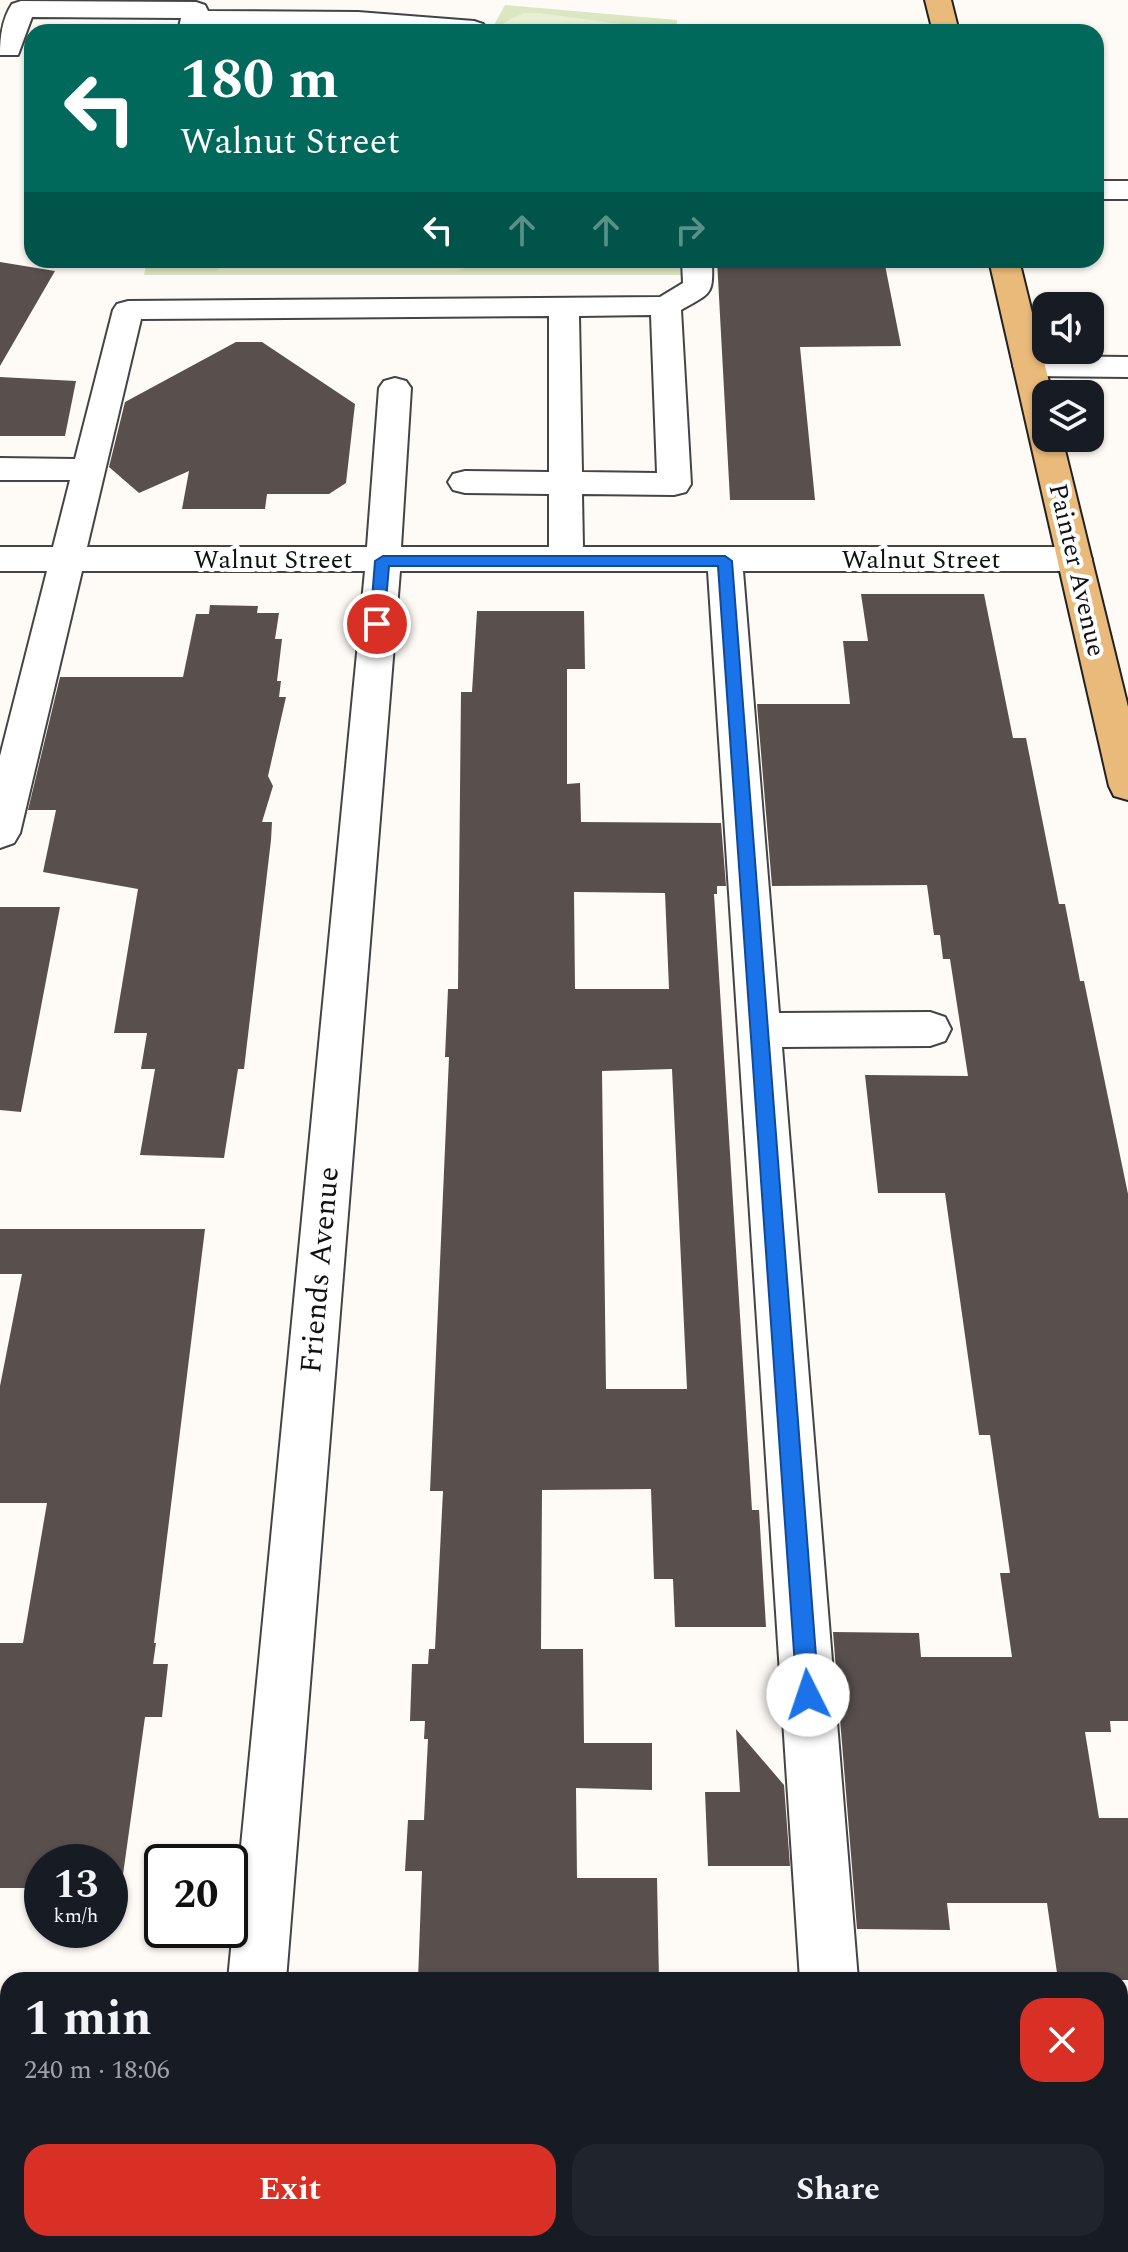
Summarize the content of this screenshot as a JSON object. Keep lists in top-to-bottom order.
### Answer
{
  "streets": {
    "main road": ["Painter Avenue"],
    "street": ["Walnut Street", "Friends Avenue"]
  },
  "crossings": [
    ["Walnut Street", "Painter Avenue"],
    ["Walnut Street", "Friends Avenue"]
  ],
  "page": {
    "turn": ["180 m", "Walnut Street"],
    "speed": "13 km/h",
    "limit": "20",
    "heading": ["1 min", "240 m · 18:06"],
    "buttons": ["Exit", "Share"]
  }
}
